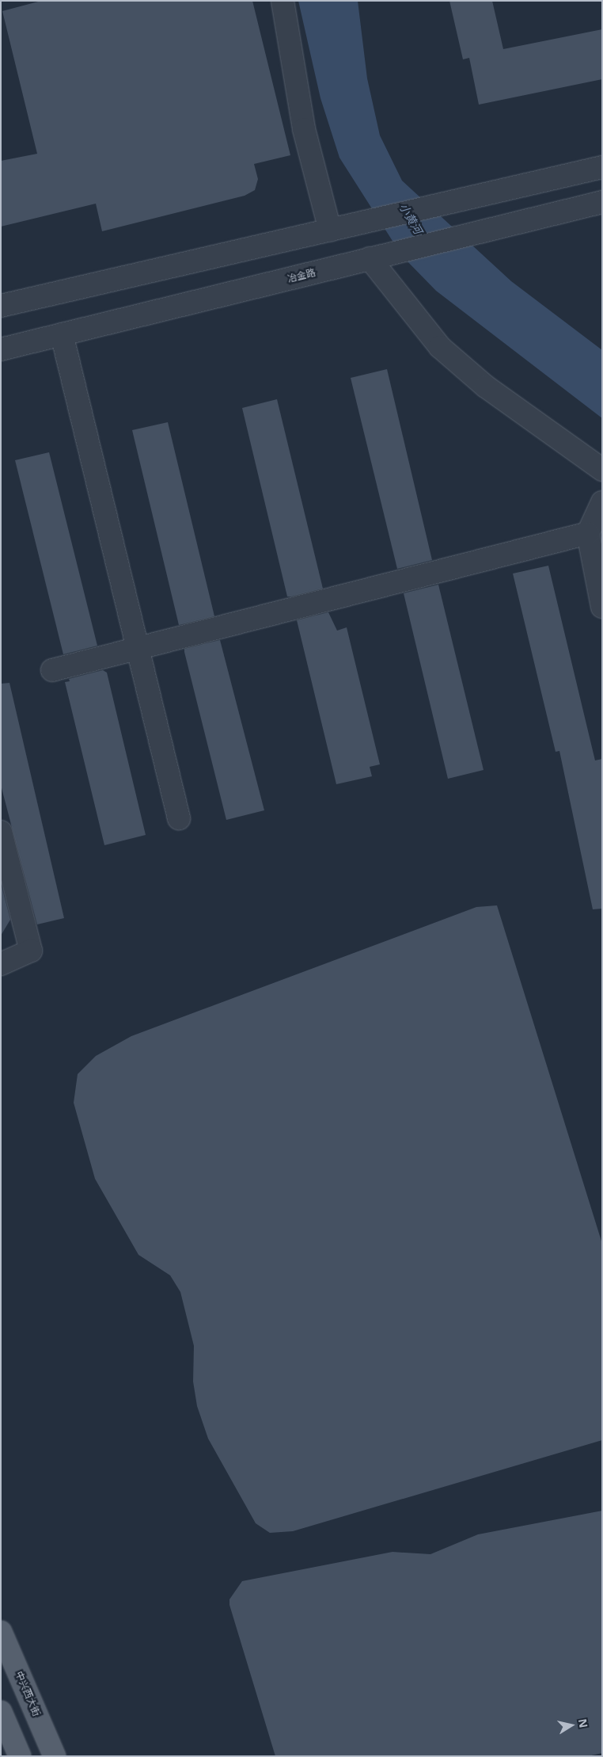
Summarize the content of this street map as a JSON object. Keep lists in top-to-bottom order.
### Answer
{
  "streets": {
    "main road": ["中兴西大街"],
    "street": ["冶金路"]
  },
  "water": ["小黄河"],
  "north": "right"
}
